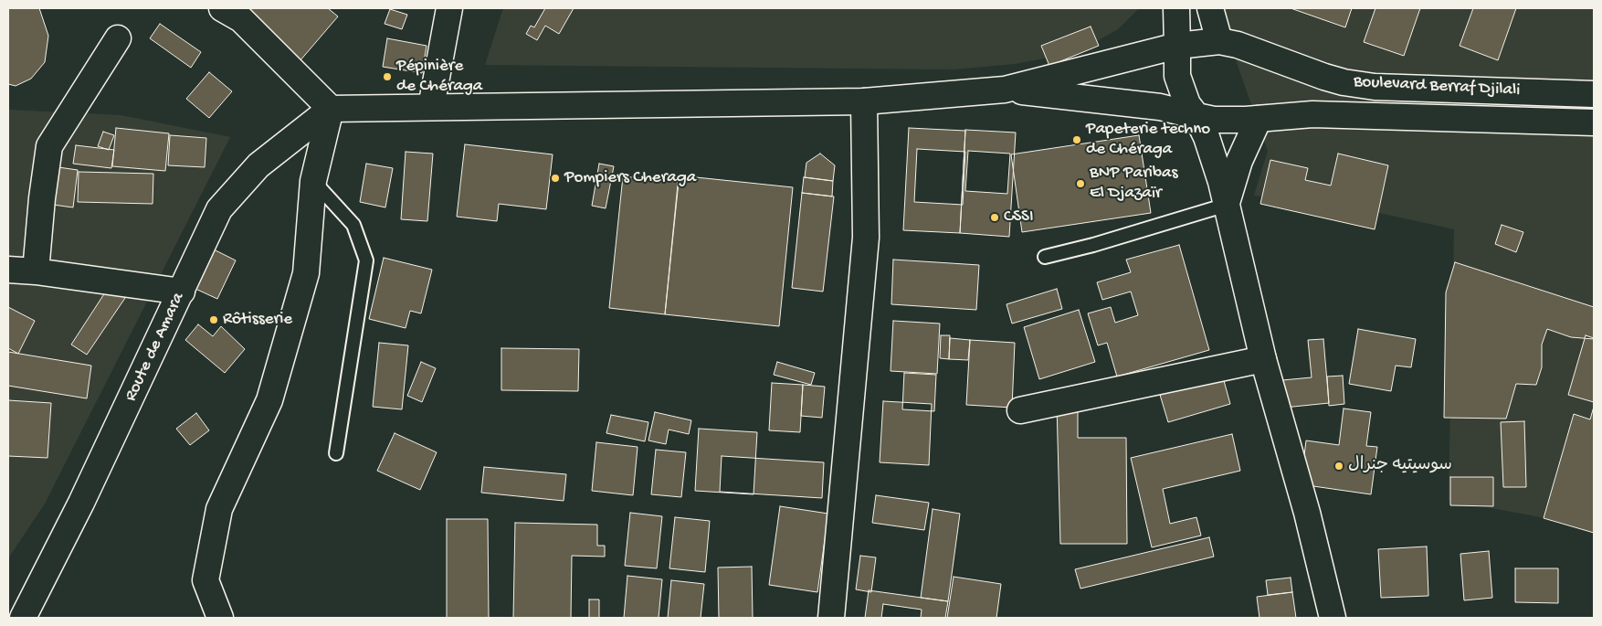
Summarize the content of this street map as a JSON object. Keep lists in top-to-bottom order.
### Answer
{
  "streets": {
    "main road": ["Boulevard Berraf Djilali", "Route de Amara"]
  },
  "places": [
    "Pépinière de Chéraga",
    "Papeterie techno de Chéraga",
    "Pompiers Cheraga",
    "BNP Paribas El Djazaïr",
    "CSSI",
    "Rôtisserie",
    "سوسيتيه جنرال"
  ]
}
